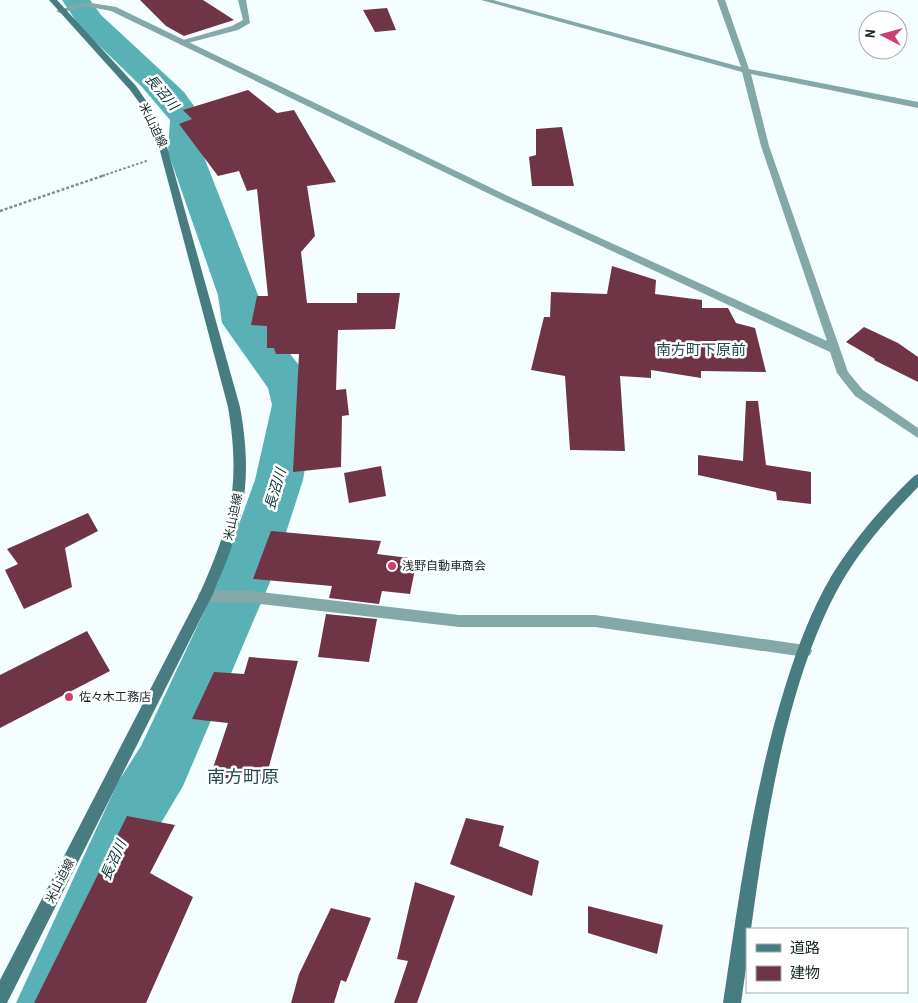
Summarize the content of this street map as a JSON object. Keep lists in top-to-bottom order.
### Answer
{
  "streets": {
    "main road": ["米山迫線"]
  },
  "districts": ["南方町下原前", "南方町原"],
  "water": ["長沼川"],
  "places": ["浅野自動車商会", "佐々木工務店"],
  "legend": ["道路", "建物"],
  "north": "left"
}
